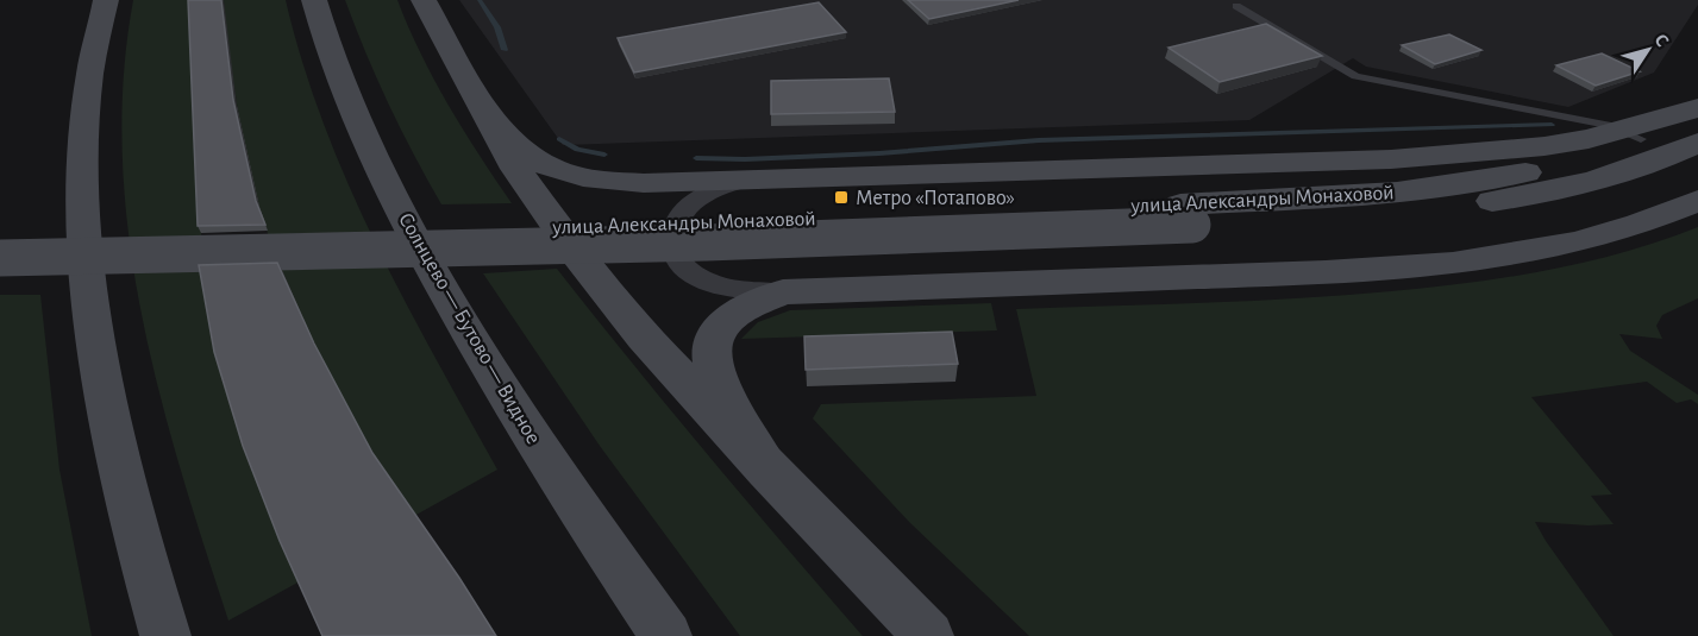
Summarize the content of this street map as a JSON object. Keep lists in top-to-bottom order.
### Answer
{
  "streets": {
    "main road": ["улица Александры Монаховой", "Солнцево — Бутово — Видное"]
  },
  "places": {
    "transit": ["Метро «Потапово»"]
  },
  "north": "top right"
}
